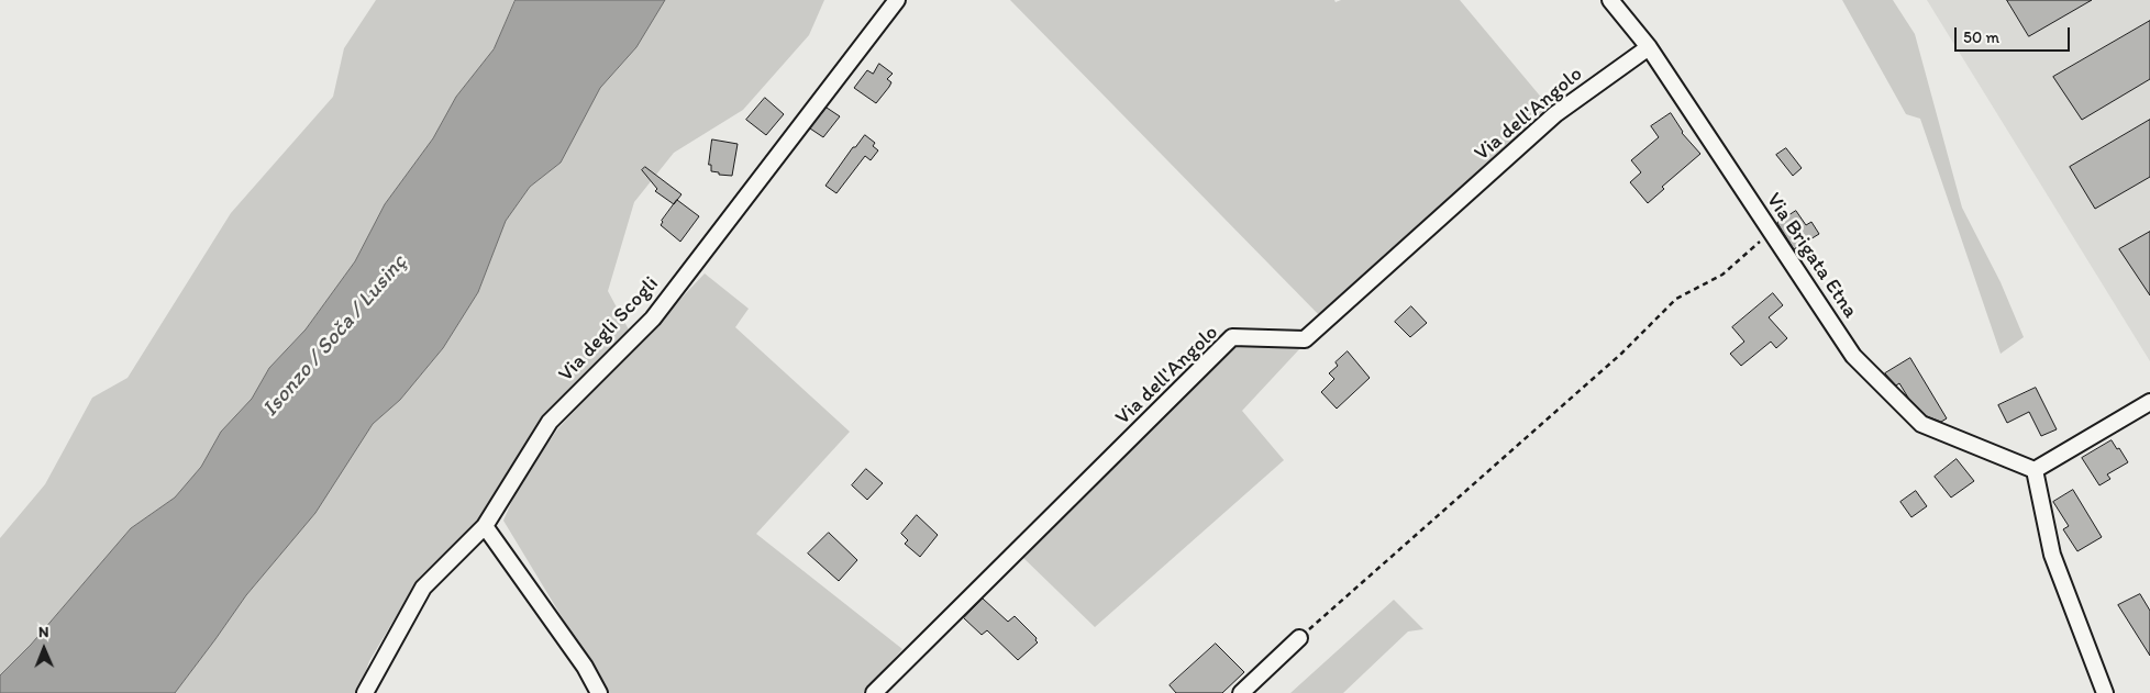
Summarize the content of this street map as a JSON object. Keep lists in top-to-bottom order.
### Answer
{
  "streets": {
    "street": ["Via dell'Angolo", "Via Brigata Etna", "Via degli Scogli"]
  },
  "crossings": [
    ["Via dell'Angolo", "Via Brigata Etna"]
  ],
  "water": ["Isonzo / Soča / Lusinç"],
  "scale_bar": "50 m",
  "north": "top"
}
